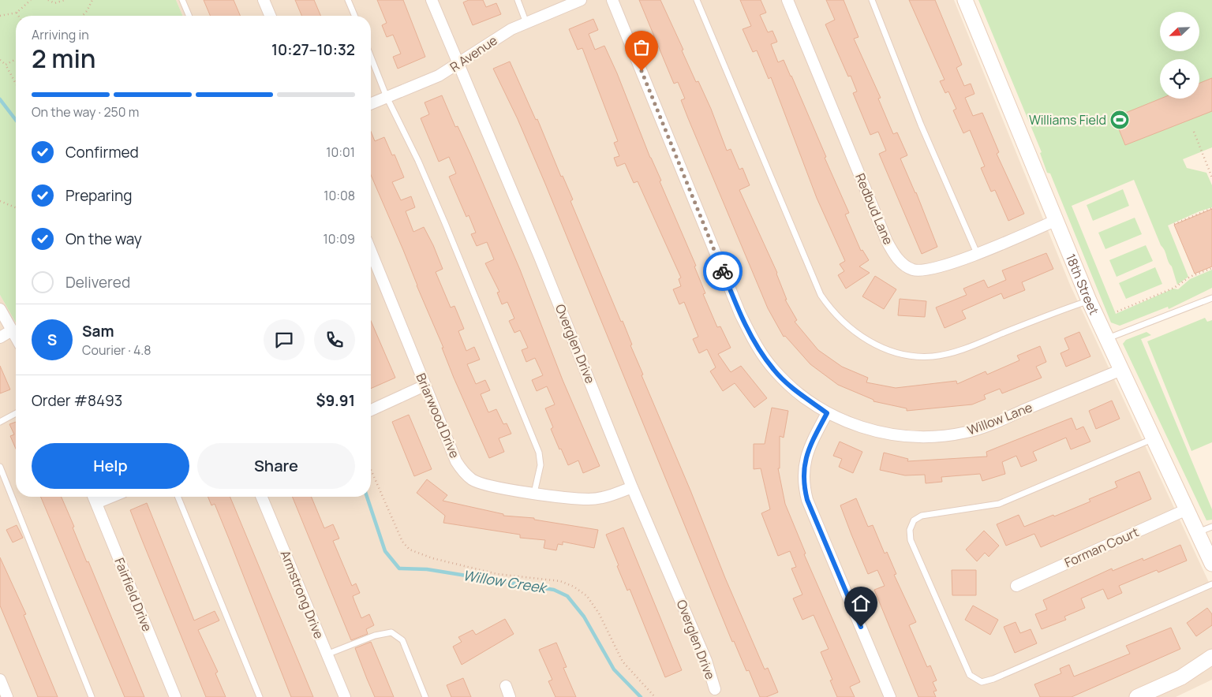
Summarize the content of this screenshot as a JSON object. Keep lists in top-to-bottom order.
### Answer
{
  "streets": {
    "street": [
      "R Avenue",
      "Redbud Lane",
      "18th Street",
      "Overglen Drive",
      "Briarwood Drive",
      "Willow Lane",
      "Forman Court",
      "Fairfield Drive",
      "Armstrong Drive"
    ]
  },
  "crossings": [
    ["R Avenue", "Overglen Drive"],
    ["Redbud Lane", "18th Street"],
    ["18th Street", "Willow Lane"],
    ["18th Street", "Forman Court"],
    ["Overglen Drive", "Briarwood Drive"]
  ],
  "water": ["Willow Creek"],
  "places": {
    "sports": ["Williams Field"]
  },
  "north": "bottom left",
  "page": {
    "heading": ["2 min", "Arriving in", "10:27–10:32"],
    "panel": [
      "Sam",
      "Courier · 4.8",
      "Order #8493",
      "$9.91"
    ],
    "bar": "On the way · 250 m",
    "list": [
      ["Confirmed", "10:01"],
      ["Preparing", "10:08"],
      ["On the way", "10:09"],
      "Delivered"
    ],
    "round": "S",
    "buttons": ["Help", "Share"]
  }
}
